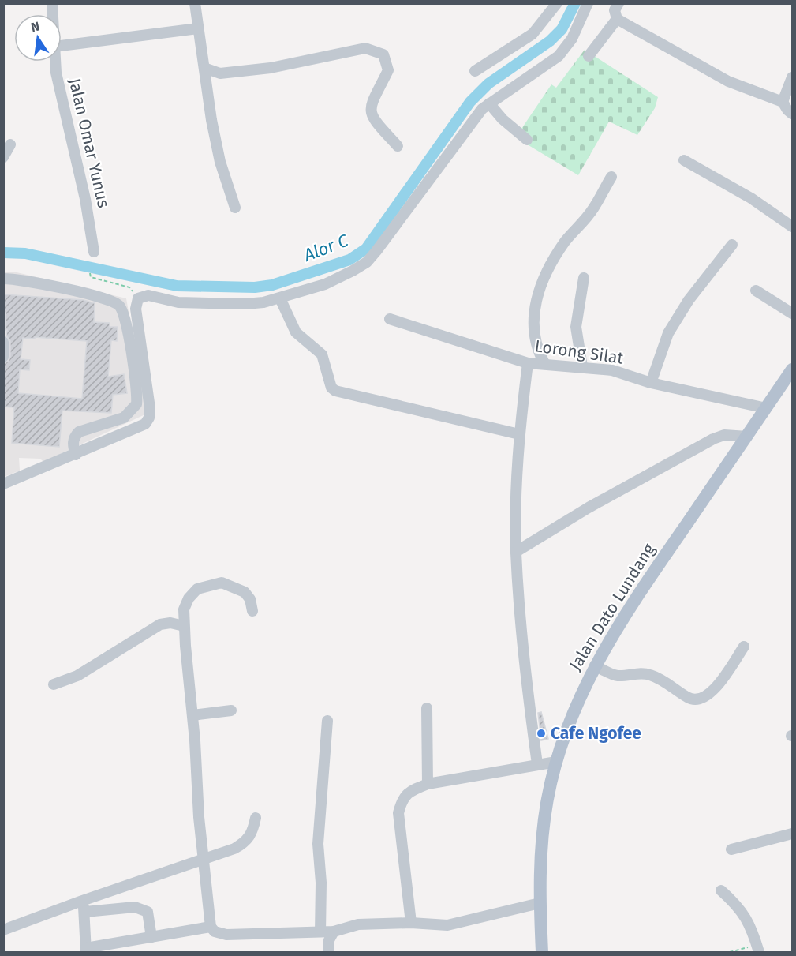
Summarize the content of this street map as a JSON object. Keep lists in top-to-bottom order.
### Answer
{
  "streets": {
    "main road": ["Jalan Dato Lundang"],
    "street": ["Jalan Omar Yunus", "Lorong Silat"]
  },
  "crossings": [
    ["Lorong Silat", "Jalan Dato Lundang"]
  ],
  "water": ["Alor C"],
  "places": ["Cafe Ngofee"],
  "north": "top"
}
